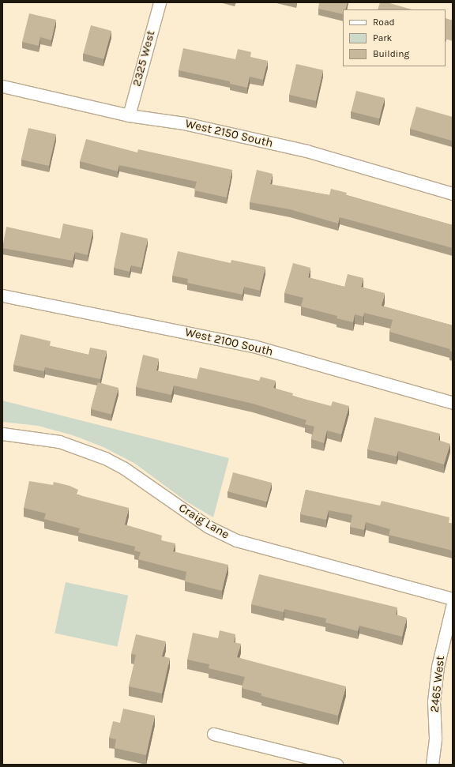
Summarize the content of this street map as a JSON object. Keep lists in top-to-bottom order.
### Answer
{
  "streets": {
    "street": [
      "2325 West",
      "West 2150 South",
      "West 2100 South",
      "Craig Lane",
      "2465 West"
    ]
  },
  "crossings": [
    ["2325 West", "West 2150 South"]
  ],
  "legend": ["Road", "Park", "Building"]
}
